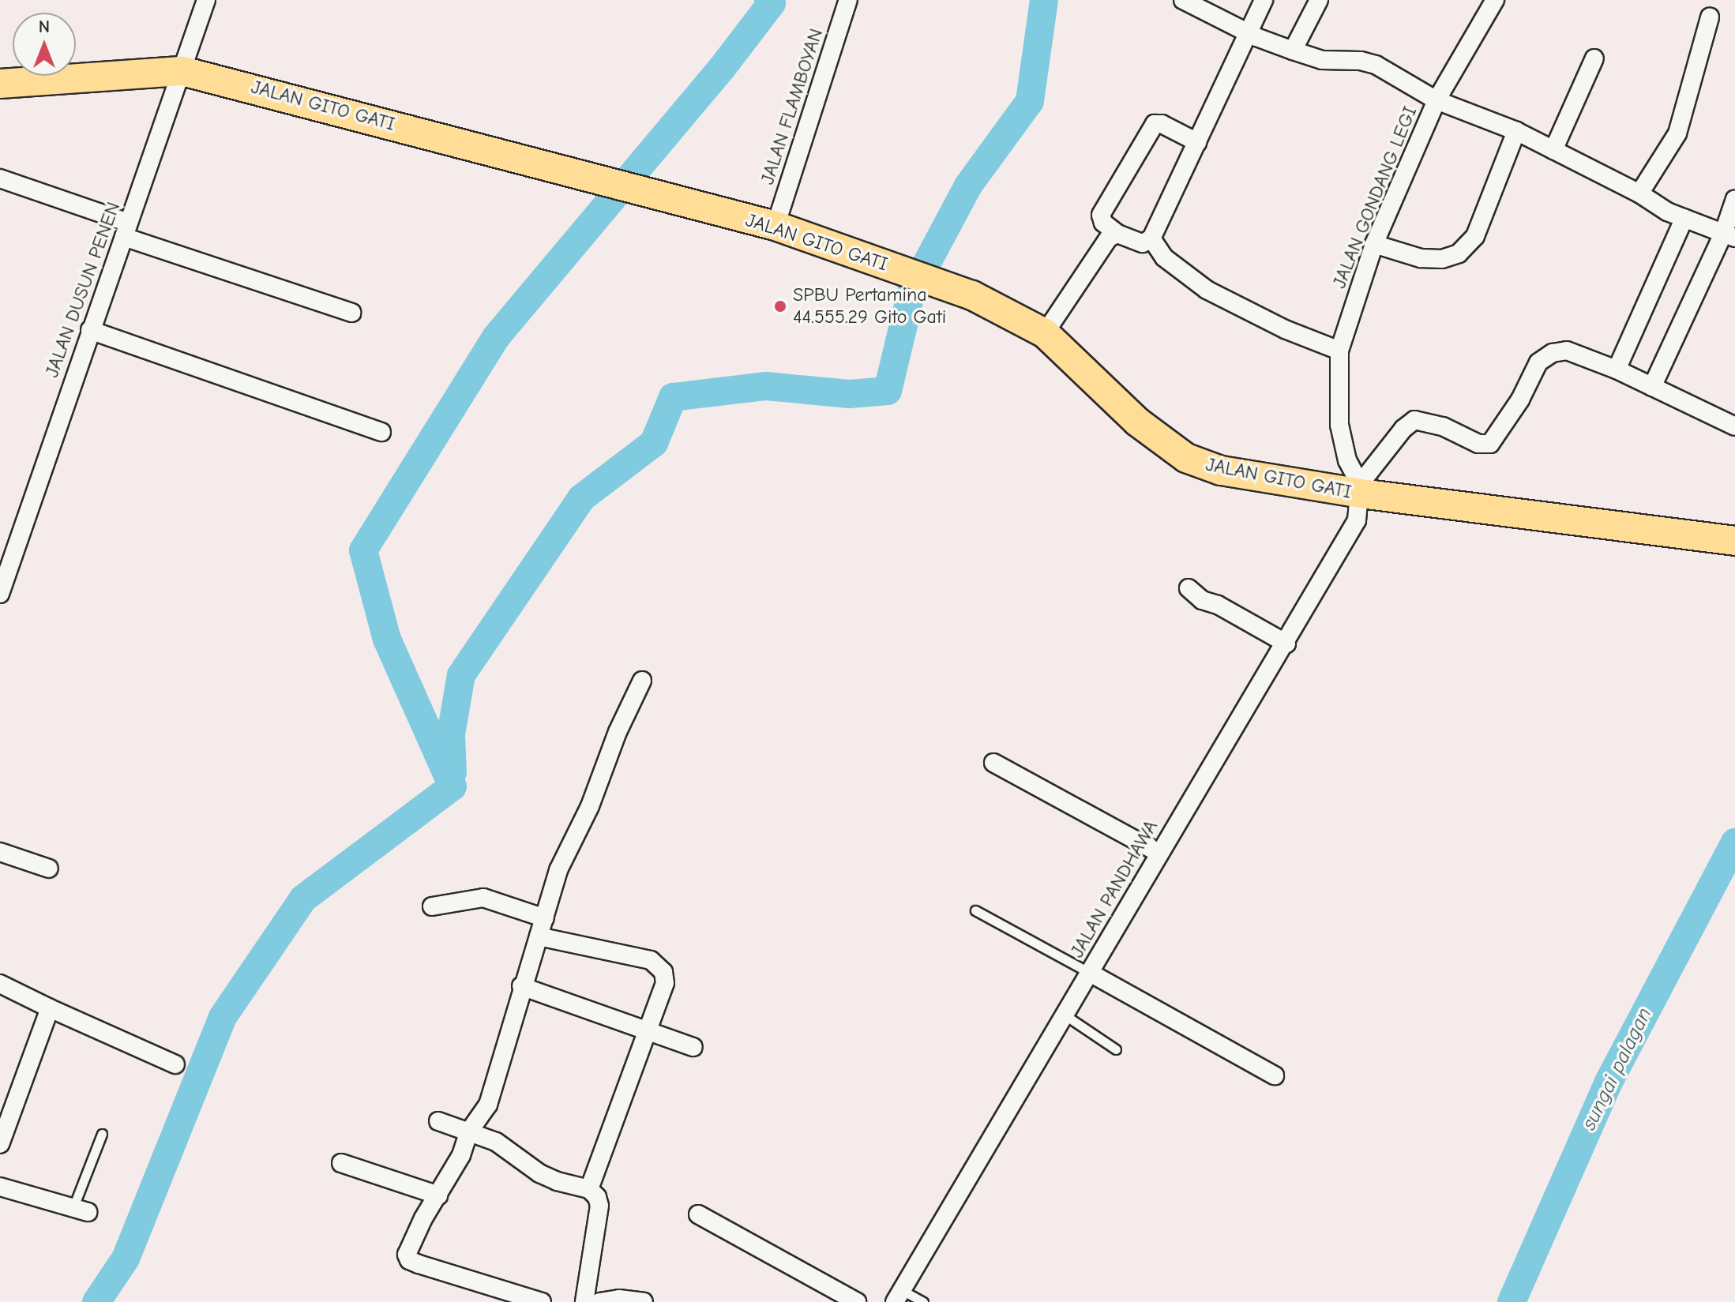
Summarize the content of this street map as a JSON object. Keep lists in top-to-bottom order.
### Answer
{
  "streets": {
    "main road": ["JALAN GITO GATI"],
    "street": [
      "JALAN FLAMBOYAN",
      "JALAN GONDANG LEGI",
      "JALAN DUSUN PENEN",
      "JALAN PANDHAWA"
    ]
  },
  "crossings": [
    ["JALAN GITO GATI", "JALAN FLAMBOYAN"],
    ["JALAN GITO GATI", "JALAN GONDANG LEGI"],
    ["JALAN GITO GATI", "JALAN DUSUN PENEN"],
    ["JALAN GITO GATI", "JALAN PANDHAWA"],
    ["JALAN GONDANG LEGI", "JALAN PANDHAWA"]
  ],
  "water": ["sungai palagan"],
  "places": ["SPBU Pertamina 44.555.29 Gito Gati"],
  "north": "top"
}
